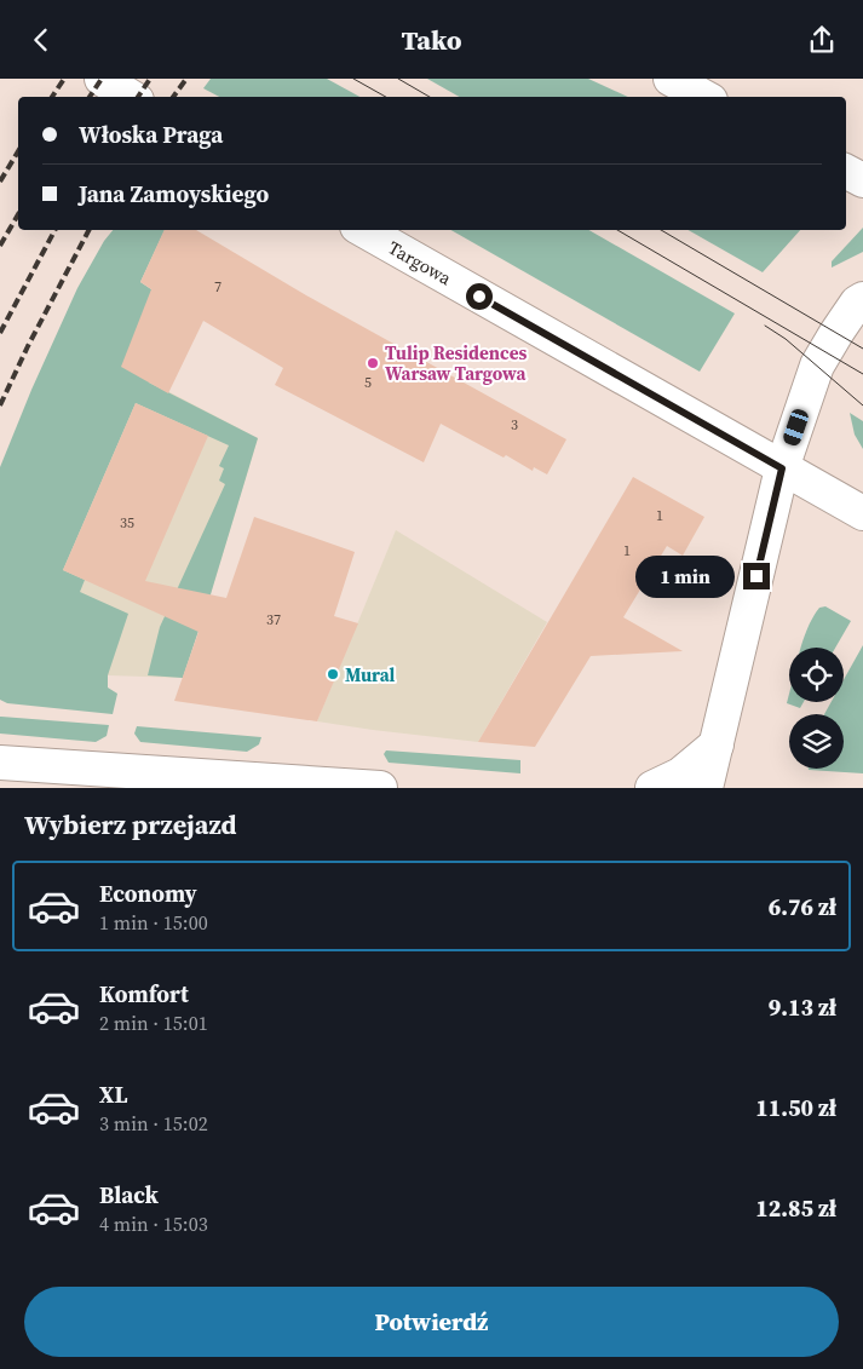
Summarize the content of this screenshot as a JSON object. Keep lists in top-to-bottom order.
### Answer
{
  "streets": {
    "street": ["Targowa"]
  },
  "places": ["Tulip Residences Warsaw Targowa", "Mural"],
  "house_numbers": [
    "7",
    "5",
    "3",
    "1",
    "35",
    "1",
    "37"
  ],
  "page": {
    "header": "Tako",
    "banner": ["Włoska Praga", "Jana Zamoyskiego"],
    "bubble": "1 min",
    "heading": "Wybierz przejazd",
    "list": [
      {
        "name": "Economy",
        "note": "1 min · 15:00",
        "value": "6.76 zł"
      },
      {
        "name": "Komfort",
        "note": "2 min · 15:01",
        "value": "9.13 zł"
      },
      {
        "name": "XL",
        "note": "3 min · 15:02",
        "value": "11.50 zł"
      },
      {
        "name": "Black",
        "note": "4 min · 15:03",
        "value": "12.85 zł"
      }
    ],
    "buttons": "Potwierdź"
  }
}
